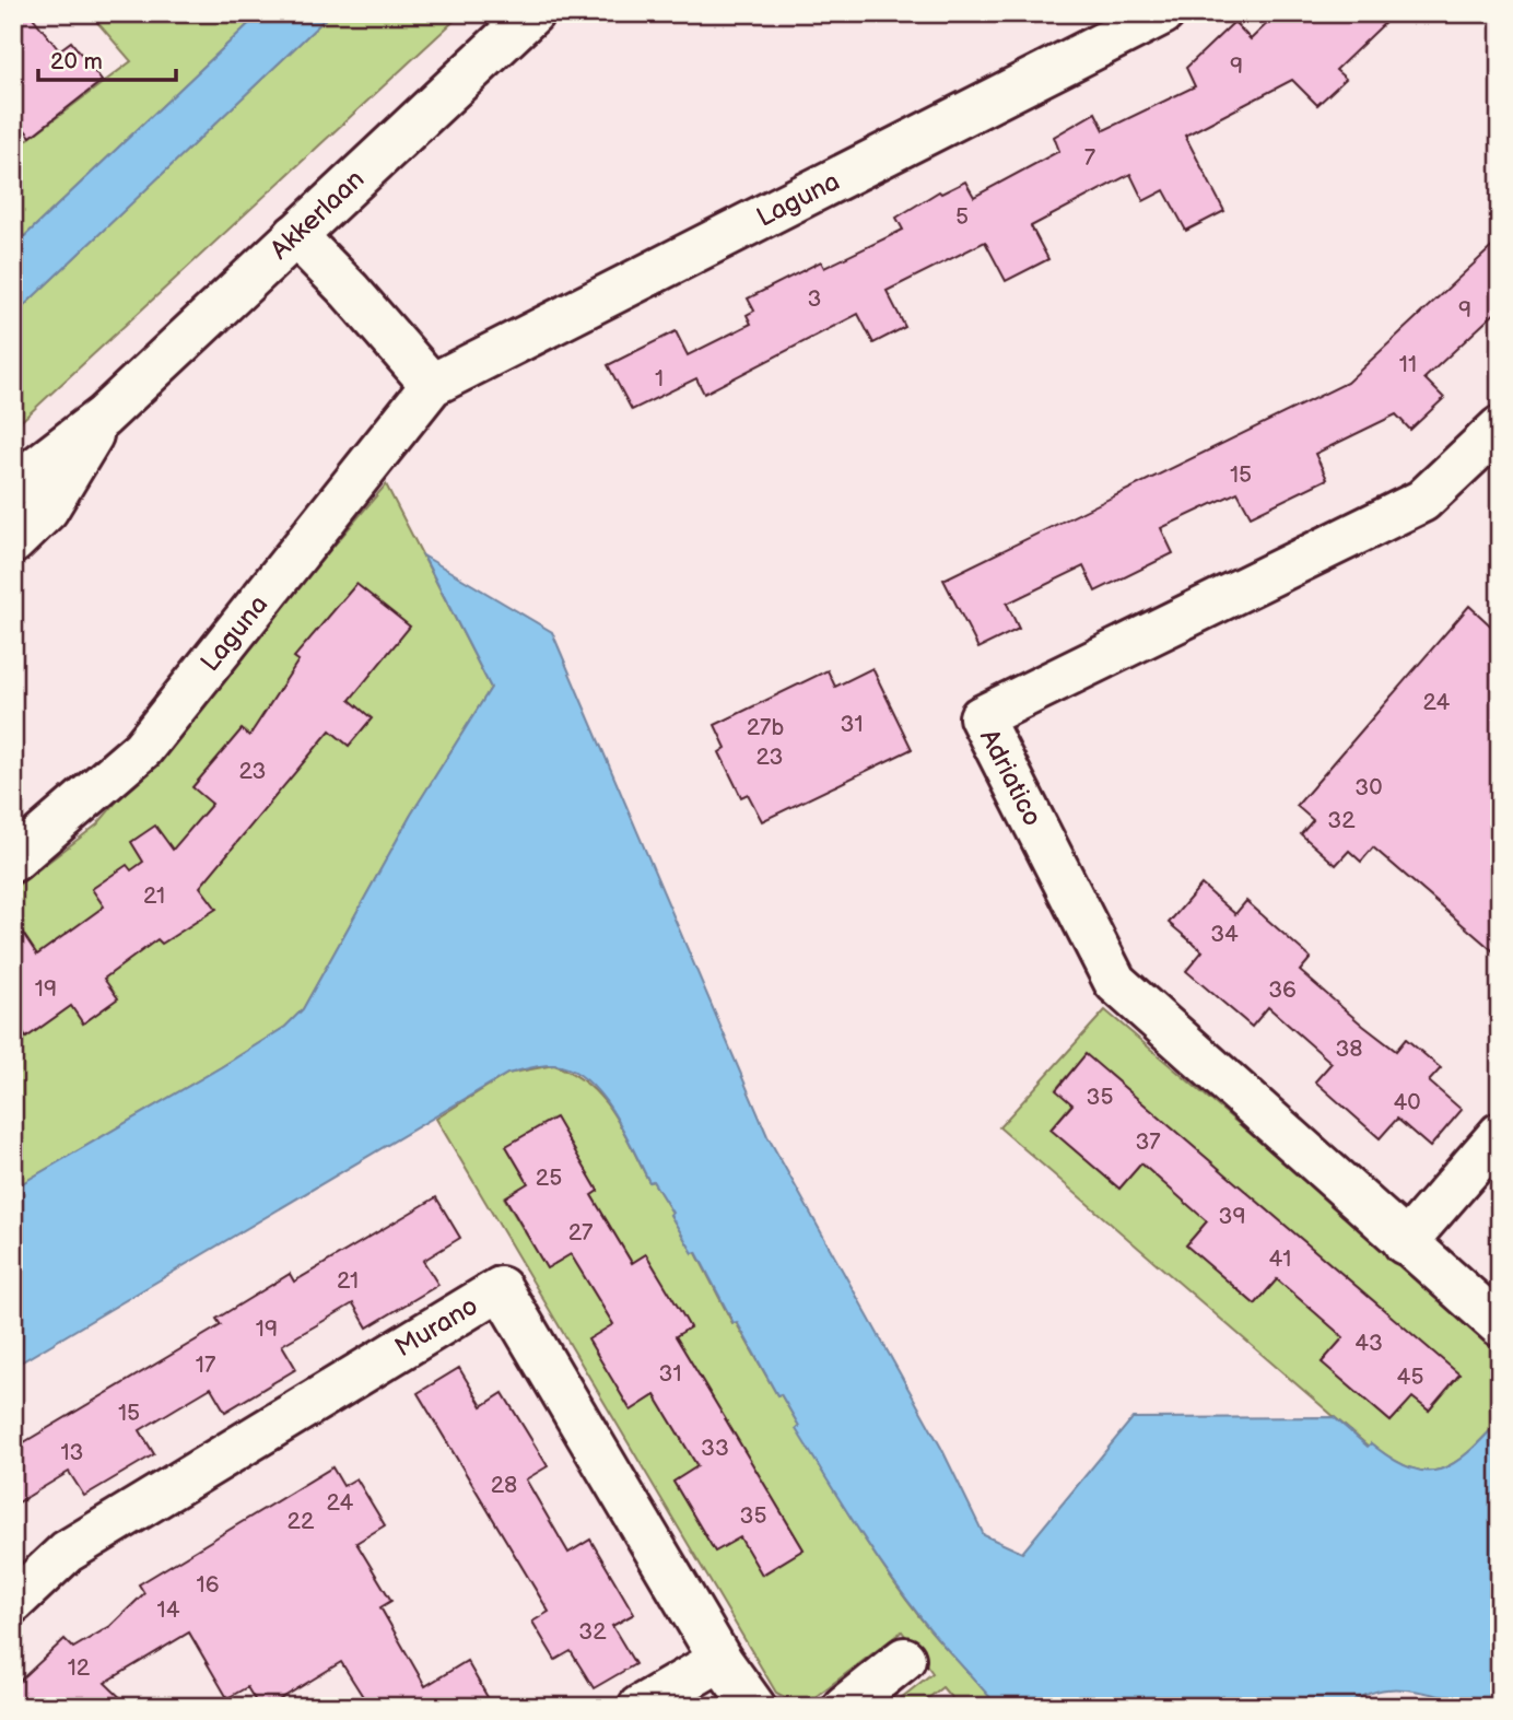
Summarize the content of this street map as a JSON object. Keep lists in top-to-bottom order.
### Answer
{
  "streets": {
    "street": [
      "Laguna",
      "Akkerlaan",
      "Adriatico",
      "Murano"
    ]
  },
  "house_numbers": [
    "9",
    "7",
    "5",
    "3",
    "9",
    "11",
    "1",
    "15",
    "24",
    "31",
    "27b",
    "23",
    "23",
    "30",
    "32",
    "21",
    "34",
    "19",
    "36",
    "38",
    "35",
    "40",
    "37",
    "25",
    "39",
    "27",
    "41",
    "21",
    "19",
    "43",
    "17",
    "31",
    "45",
    "15",
    "33",
    "13",
    "28",
    "24",
    "35",
    "22",
    "16",
    "14",
    "32",
    "12"
  ],
  "scale_bar": "20 m"
}
